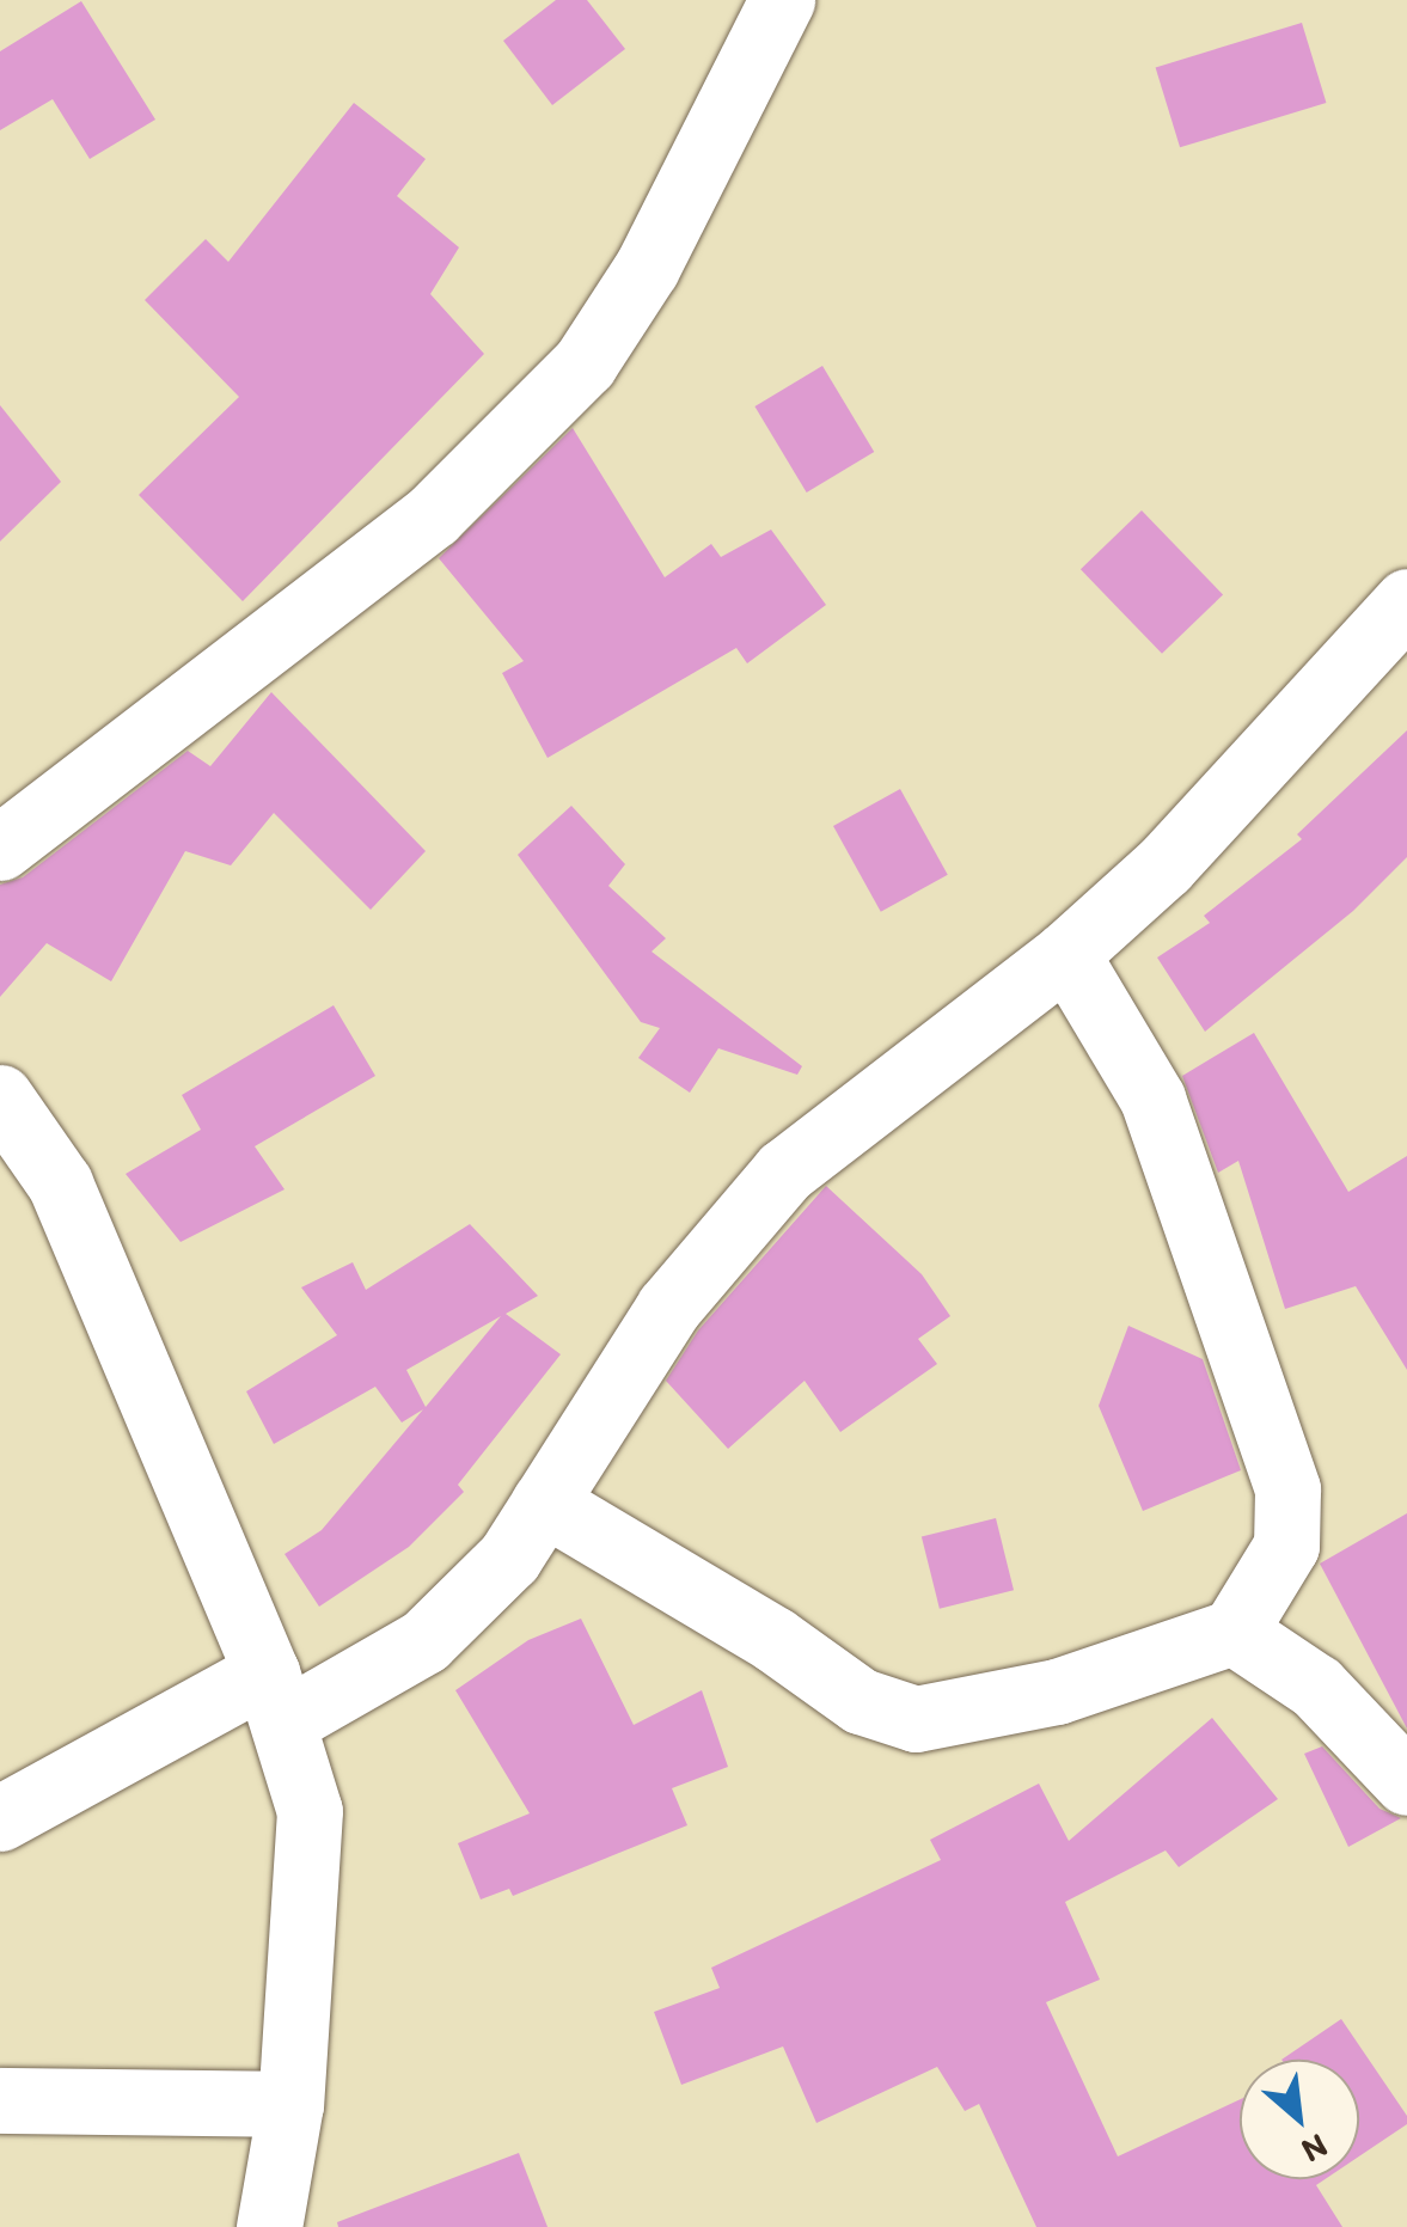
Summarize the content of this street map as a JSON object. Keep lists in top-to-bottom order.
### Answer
{
  "north": "bottom right"
}
